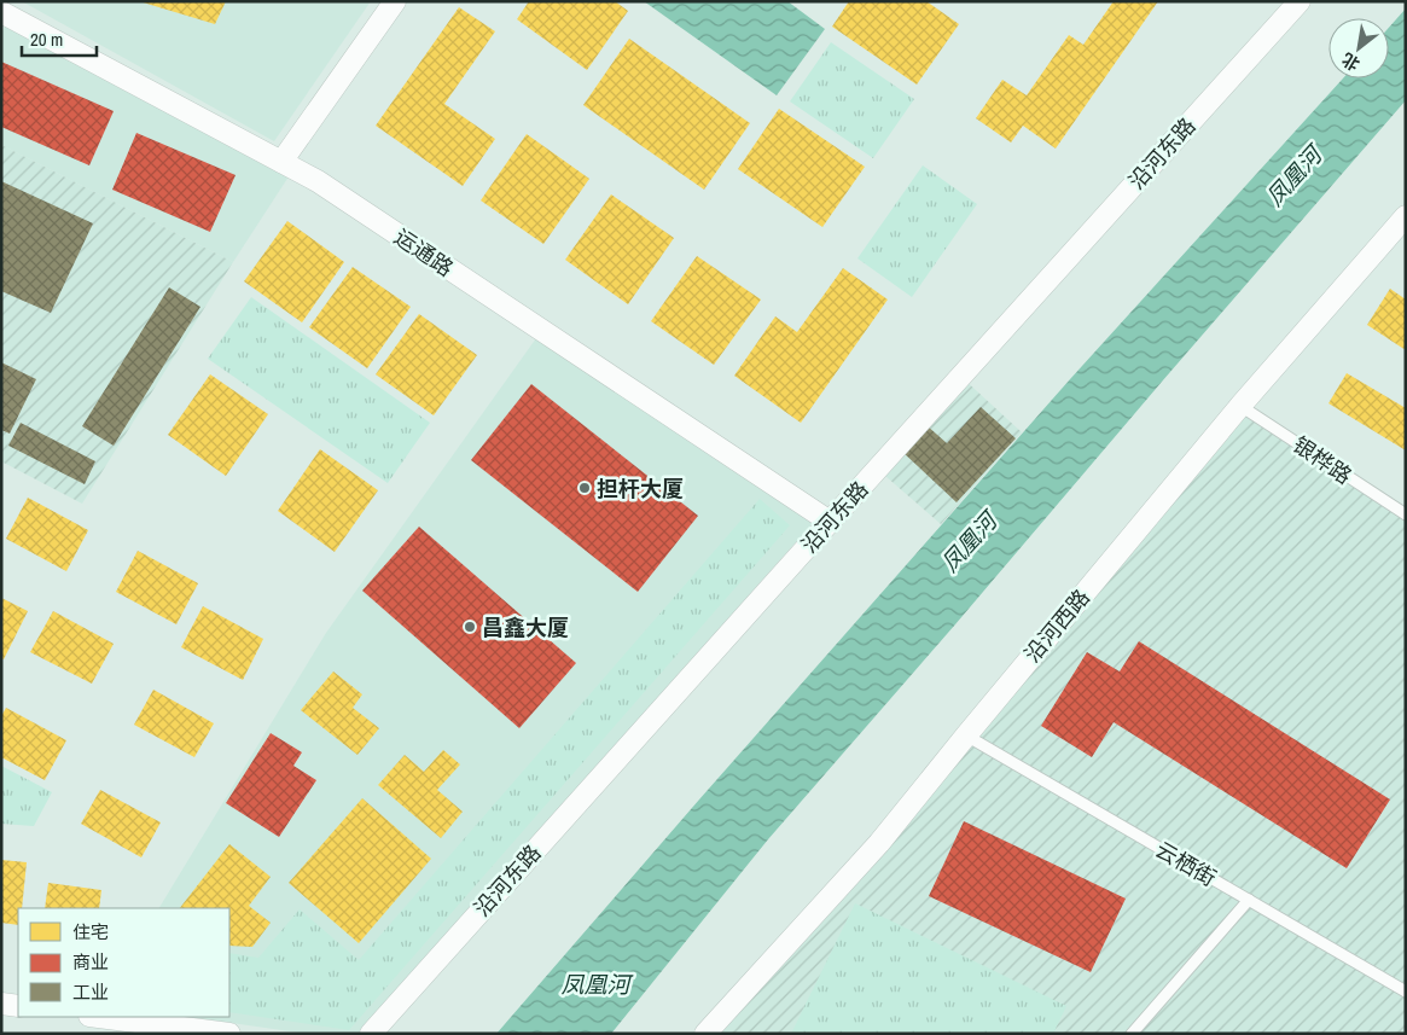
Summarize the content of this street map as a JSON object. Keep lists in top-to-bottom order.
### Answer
{
  "streets": {
    "street": ["沿河东路", "运通路", "沿河西路"],
    "lane": ["银桦路", "云栖街"]
  },
  "crossings": [
    ["沿河东路", "运通路"],
    ["银桦路", "沿河西路"],
    ["沿河西路", "云栖街"]
  ],
  "water": ["凤凰河"],
  "places": ["担杆大厦", "昌鑫大厦"],
  "legend": ["住宅", "商业", "工业"],
  "scale_bar": "20 m",
  "north": "bottom left"
}
